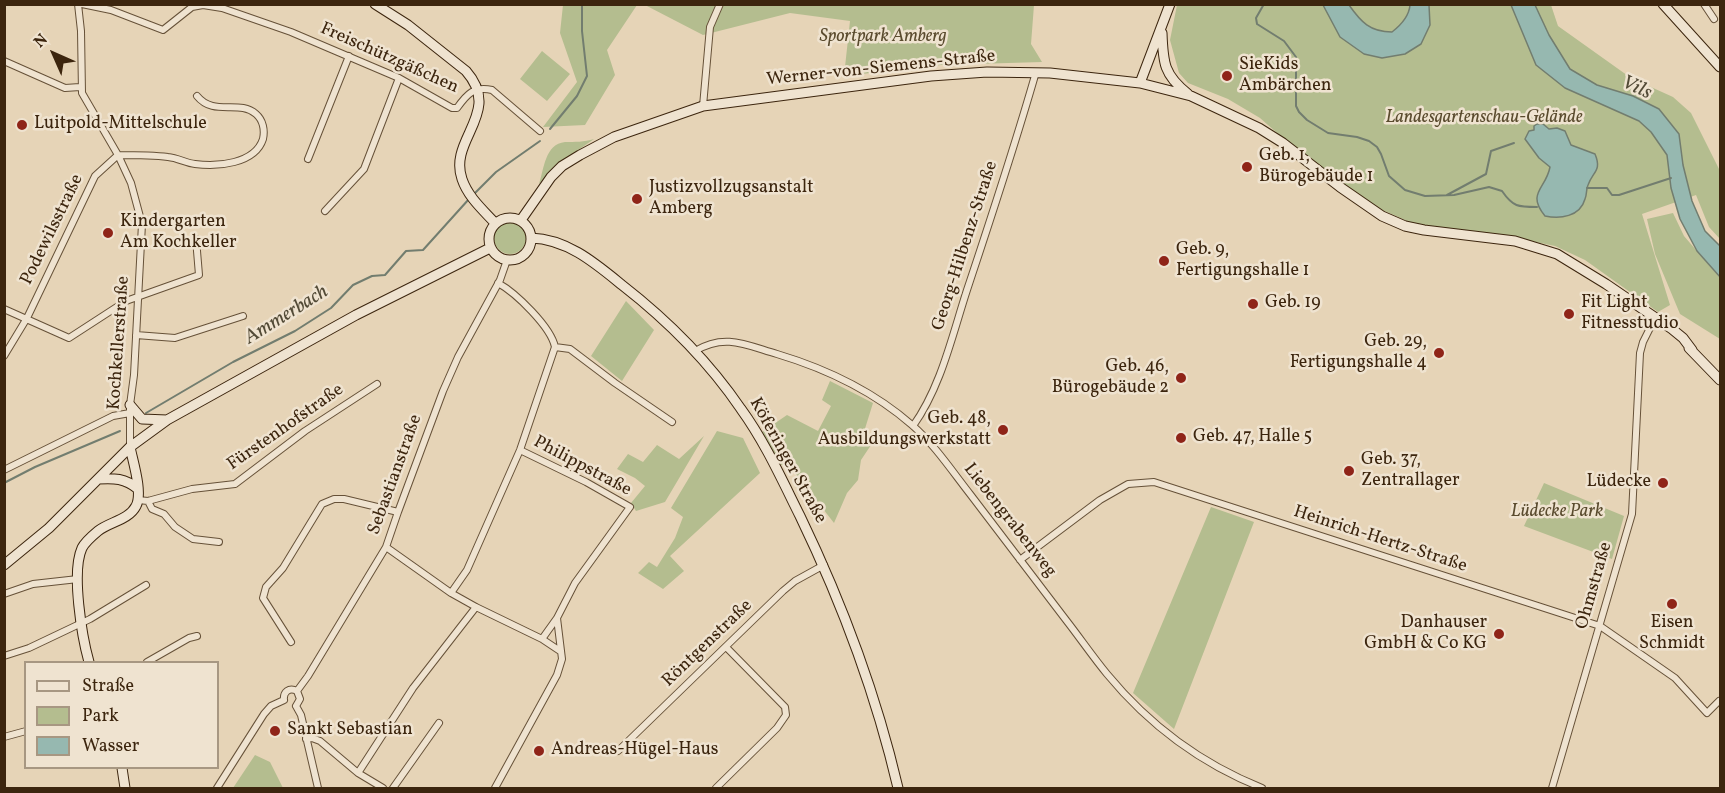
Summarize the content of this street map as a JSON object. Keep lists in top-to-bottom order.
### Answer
{
  "streets": {
    "street": [
      "Freischützgäßchen",
      "Werner-von-Siemens-Straße",
      "Podewilsstraße",
      "Georg-Hilbenz-Straße",
      "Kochkellerstraße",
      "Fürstenhofstraße",
      "Köferinger Straße",
      "Philippstraße",
      "Sebastianstraße",
      "Liebengrabenweg",
      "Heinrich-Hertz-Straße",
      "Ohmstraße",
      "Röntgenstraße"
    ]
  },
  "crossings": [
    ["Freischützgäßchen", "Kochkellerstraße"],
    ["Werner-von-Siemens-Straße", "Georg-Hilbenz-Straße"],
    ["Werner-von-Siemens-Straße", "Köferinger Straße"],
    ["Werner-von-Siemens-Straße", "Sebastianstraße"],
    ["Werner-von-Siemens-Straße", "Ohmstraße"],
    ["Podewilsstraße", "Kochkellerstraße"],
    ["Georg-Hilbenz-Straße", "Liebengrabenweg"],
    ["Köferinger Straße", "Sebastianstraße"],
    ["Köferinger Straße", "Liebengrabenweg"],
    ["Köferinger Straße", "Röntgenstraße"],
    ["Liebengrabenweg", "Heinrich-Hertz-Straße"],
    ["Heinrich-Hertz-Straße", "Ohmstraße"]
  ],
  "water": ["Vils", "Ammerbach"],
  "parks": ["Sportpark Amberg", "Landesgartenschau-Gelände", "Lüdecke Park"],
  "places": [
    "SieKids Ambärchen",
    "Luitpold-Mittelschule",
    "Geb. 1, Bürogebäude 1",
    "Justizvollzugsanstalt Amberg",
    "Kindergarten Am Kochkeller",
    "Geb. 9, Fertigungshalle 1",
    "Geb. 19",
    "Fit Light Fitnesstudio",
    "Geb. 29, Fertigungshalle 4",
    "Geb. 46, Bürogebäude 2",
    "Geb. 48, Ausbildungswerkstatt",
    "Geb. 47, Halle 5",
    "Geb. 37, Zentrallager",
    "Lüdecke",
    "Eisen Schmidt",
    "Danhauser GmbH & Co KG",
    "Sankt Sebastian",
    "Andreas-Hügel-Haus"
  ],
  "legend": ["Straße", "Park", "Wasser"],
  "north": "top left"
}
